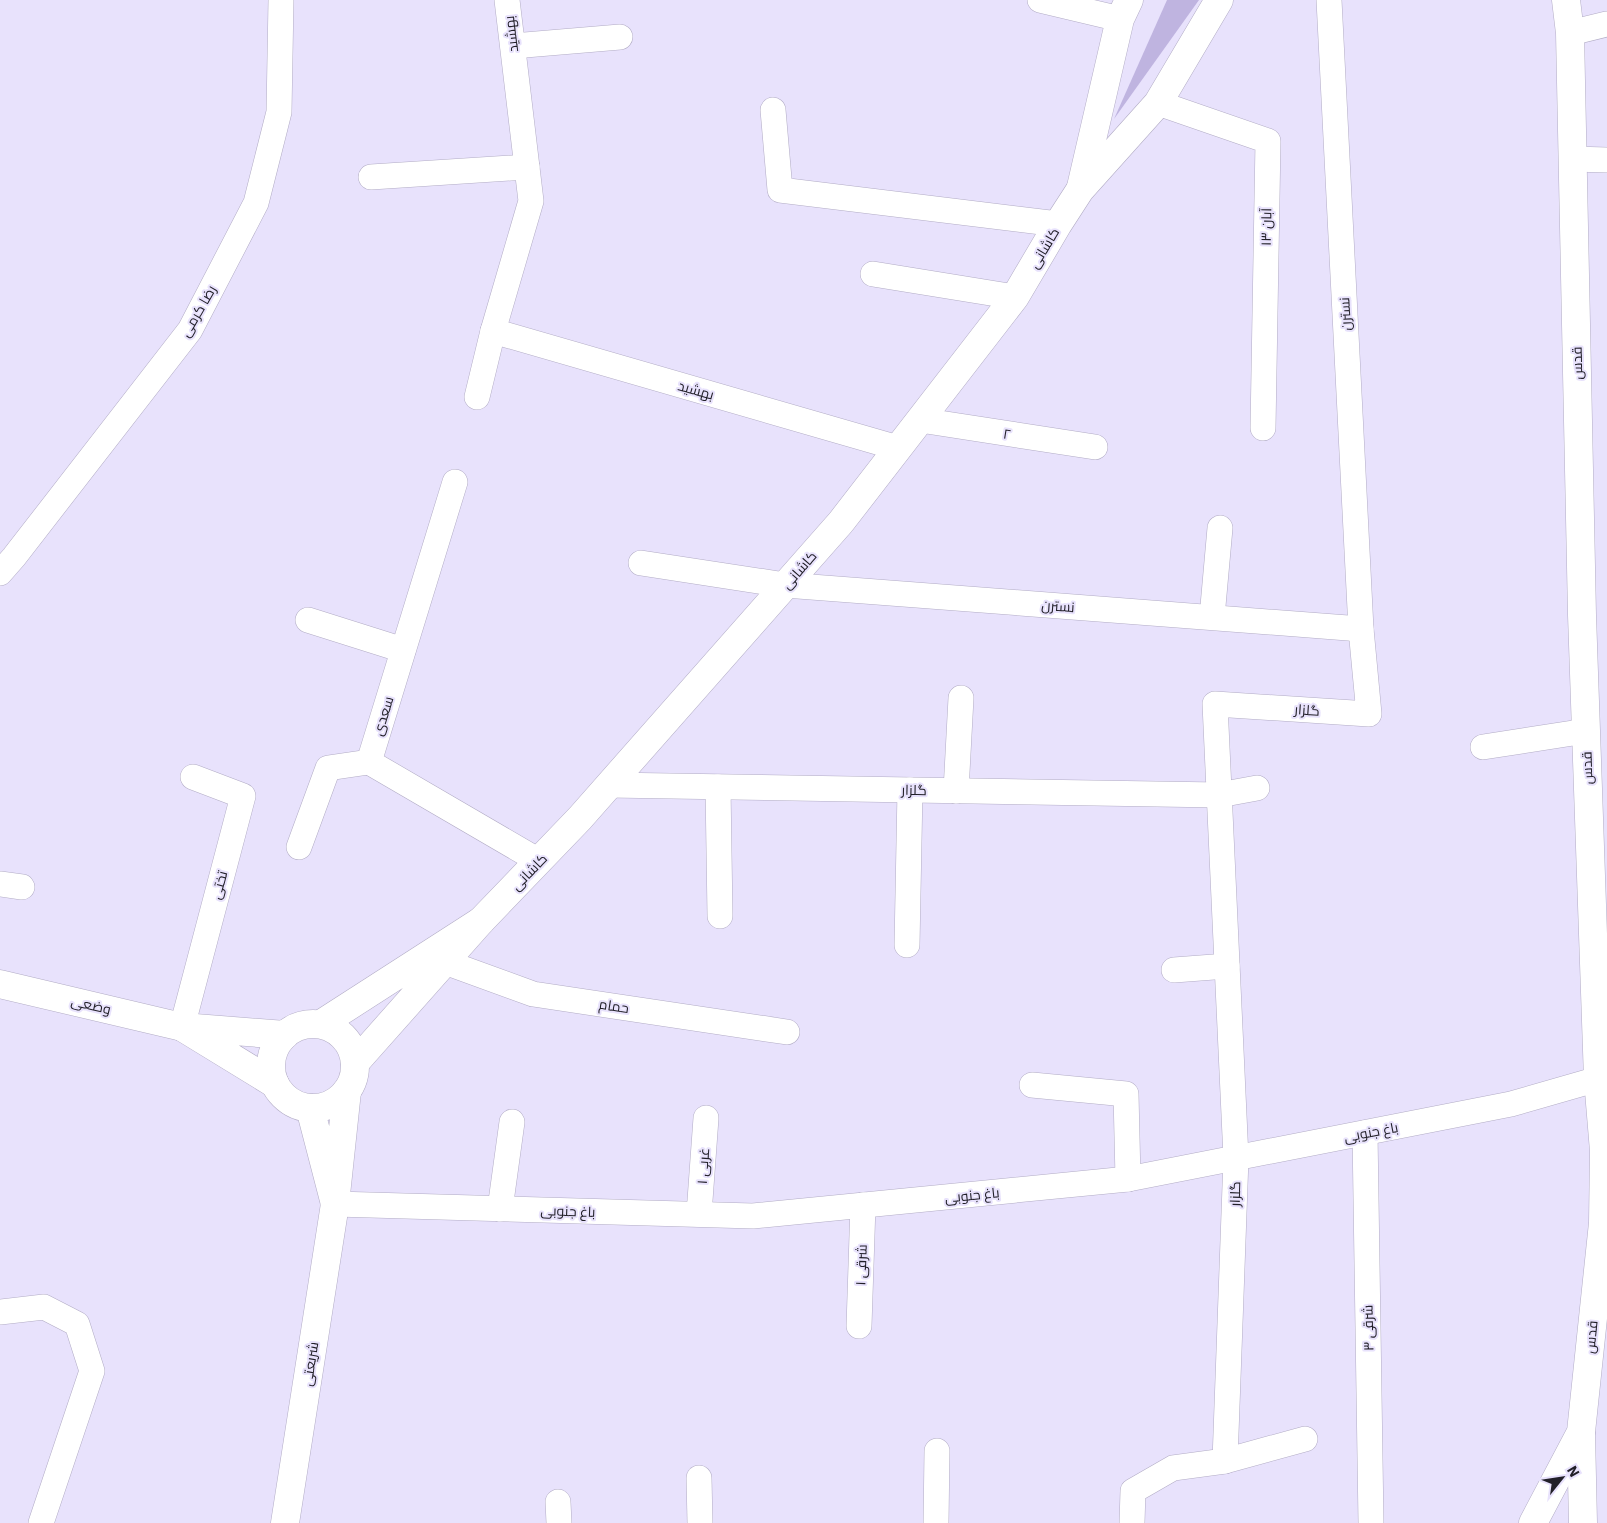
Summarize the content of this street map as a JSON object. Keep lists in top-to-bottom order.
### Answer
{
  "streets": {
    "street": [
      "بهشید",
      "۱۳ آبان",
      "کاشانی",
      "رضا کرمی",
      "نسترن",
      "قدس",
      "۲",
      "گلزار",
      "سعدی",
      "تختی",
      "وضعی",
      "حمام",
      "باغ جنوبی",
      "۱ غربی",
      "۱ شرقی",
      "۳ شرقی",
      "شریعتی"
    ]
  },
  "crossings": [
    ["بهشید", "کاشانی"],
    ["کاشانی", "نسترن"],
    ["کاشانی", "۲"],
    ["کاشانی", "گلزار"],
    ["نسترن", "گلزار"],
    ["قدس", "باغ جنوبی"],
    ["گلزار", "باغ جنوبی"],
    ["تختی", "وضعی"],
    ["باغ جنوبی", "۱ غربی"],
    ["باغ جنوبی", "۱ شرقی"],
    ["باغ جنوبی", "۳ شرقی"],
    ["باغ جنوبی", "شریعتی"]
  ],
  "north": "top right"
}
